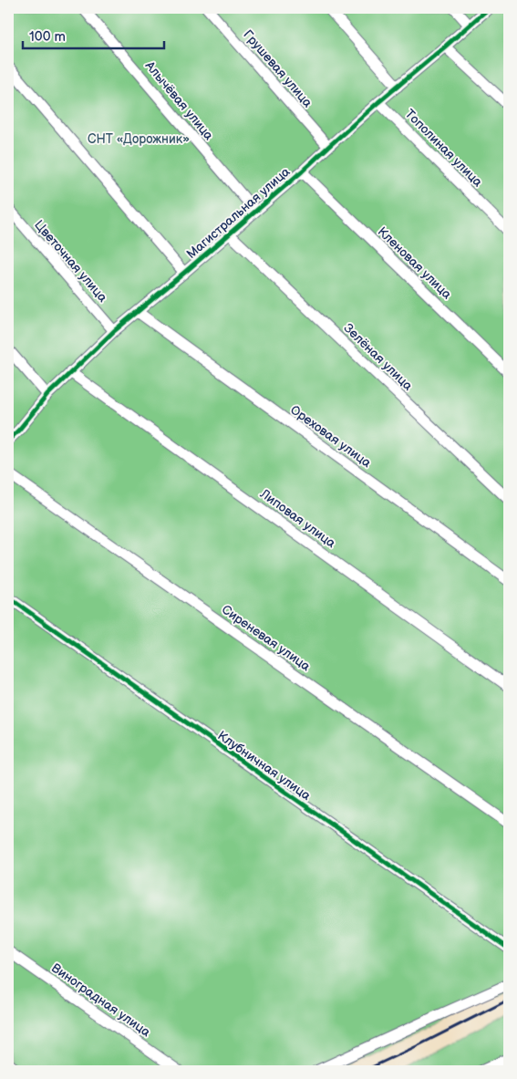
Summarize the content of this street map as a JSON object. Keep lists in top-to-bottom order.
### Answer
{
  "streets": {
    "street": [
      "Грушевая улица",
      "Алычёвая улица",
      "Тополиная улица",
      "Магистральная улица",
      "Цветочная улица",
      "Кленовая улица",
      "Зелёная улица",
      "Ореховая улица",
      "Липовая улица",
      "Сиреневая улица",
      "Клубничная улица",
      "Виноградная улица"
    ]
  },
  "crossings": [
    ["Грушевая улица", "Магистральная улица"],
    ["Алычёвая улица", "Магистральная улица"],
    ["Тополиная улица", "Магистральная улица"],
    ["Магистральная улица", "Цветочная улица"],
    ["Магистральная улица", "Кленовая улица"],
    ["Магистральная улица", "Зелёная улица"],
    ["Магистральная улица", "Ореховая улица"],
    ["Магистральная улица", "Липовая улица"]
  ],
  "parks": ["СНТ «Дорожник»"],
  "scale_bar": "100 m"
}
